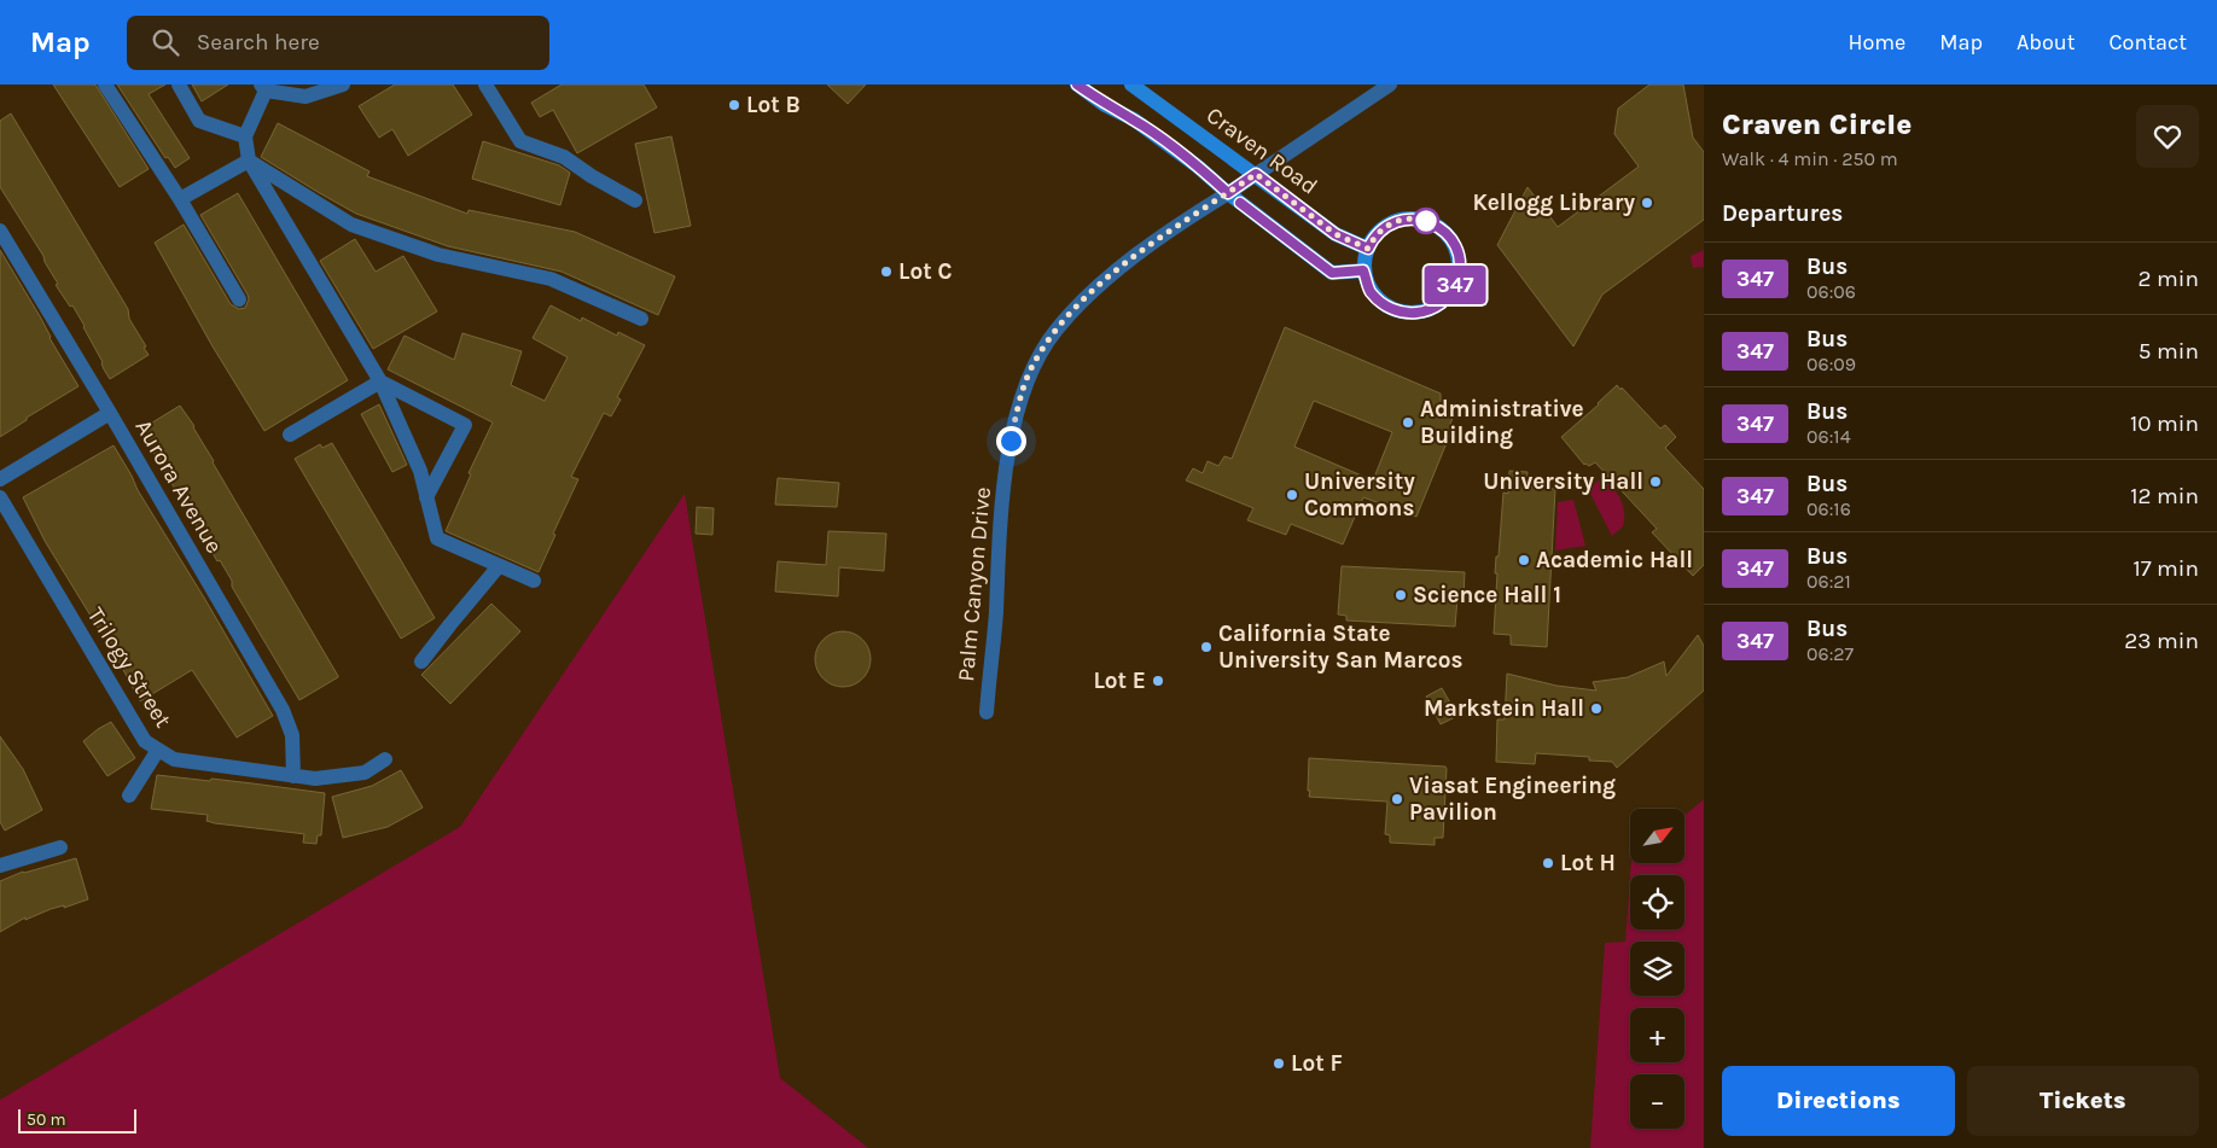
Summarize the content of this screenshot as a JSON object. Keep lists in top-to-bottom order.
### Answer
{
  "streets": {
    "main road": ["Craven Road"],
    "street": ["Aurora Avenue", "Palm Canyon Drive", "Trilogy Street"]
  },
  "crossings": [
    ["Craven Road", "Palm Canyon Drive"],
    ["Aurora Avenue", "Trilogy Street"]
  ],
  "places": [
    "Lot B",
    "Kellogg Library",
    "Lot C",
    "Administrative Building",
    "University Hall",
    "University Commons",
    "Academic Hall",
    "Science Hall 1",
    "California State University San Marcos",
    "Lot E",
    "Markstein Hall",
    "Viasat Engineering Pavilion",
    "Lot H",
    "Lot F"
  ],
  "lines": ["bus line 347"],
  "scale_bar": "50 m",
  "north": "top right",
  "page": {
    "header": "Map",
    "search": "Search here",
    "nav": [
      "Home",
      "Map",
      "About",
      "Contact"
    ],
    "on_map": "347",
    "heading": [
      ["Craven Circle", "Walk · 4 min · 250 m"],
      "Departures"
    ],
    "list": [
      {
        "mark": "347",
        "name": "Bus",
        "note": "06:06",
        "value": "2 min"
      },
      {
        "mark": "347",
        "name": "Bus",
        "note": "06:09",
        "value": "5 min"
      },
      {
        "mark": "347",
        "name": "Bus",
        "note": "06:14",
        "value": "10 min"
      },
      {
        "mark": "347",
        "name": "Bus",
        "note": "06:16",
        "value": "12 min"
      },
      {
        "mark": "347",
        "name": "Bus",
        "note": "06:21",
        "value": "17 min"
      },
      {
        "mark": "347",
        "name": "Bus",
        "note": "06:27",
        "value": "23 min"
      }
    ],
    "map_buttons": ["+", "−"],
    "buttons": ["Directions", "Tickets"],
    "scale": "50 m"
  }
}
